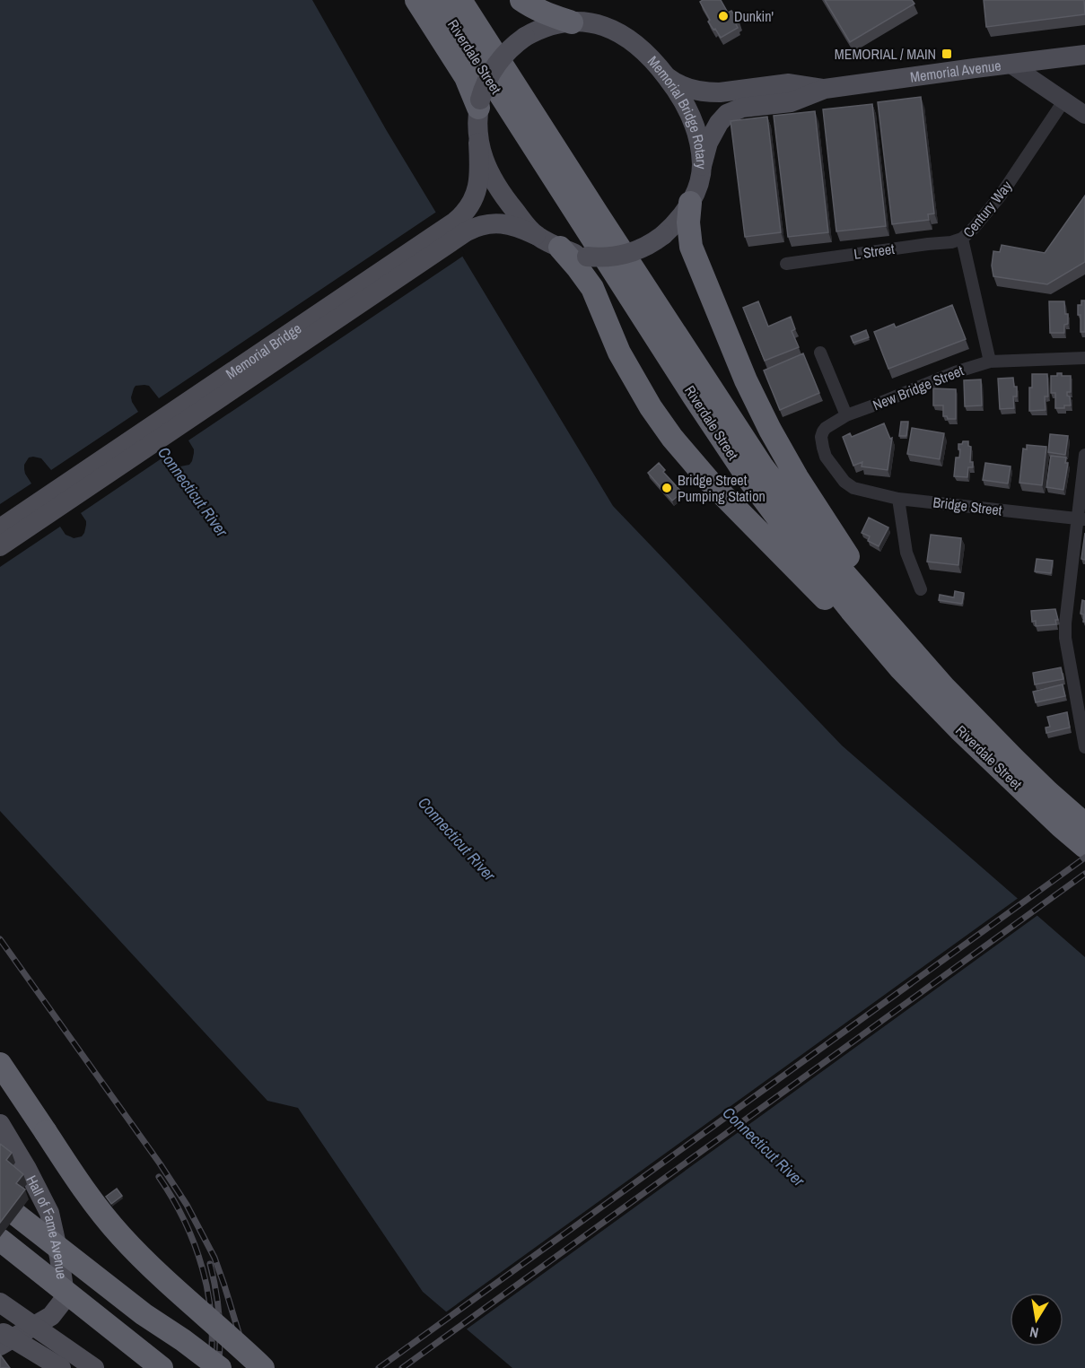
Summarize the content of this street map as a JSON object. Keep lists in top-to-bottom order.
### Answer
{
  "streets": {
    "highway": ["Riverdale Street"],
    "main road": [
      "Memorial Avenue",
      "Memorial Bridge Rotary",
      "Memorial Bridge",
      "Hall of Fame Avenue"
    ],
    "street": [
      "Century Way",
      "L Street",
      "New Bridge Street",
      "Bridge Street"
    ]
  },
  "crossings": [
    ["Memorial Avenue", "Memorial Bridge Rotary"],
    ["Memorial Bridge Rotary", "Memorial Bridge"],
    ["Century Way", "L Street"],
    ["Century Way", "New Bridge Street"],
    ["New Bridge Street", "Bridge Street"]
  ],
  "water": ["Connecticut River"],
  "places": {
    "other": ["Dunkin'", "Bridge Street Pumping Station"],
    "transit": ["MEMORIAL / MAIN"]
  },
  "north": "bottom"
}
